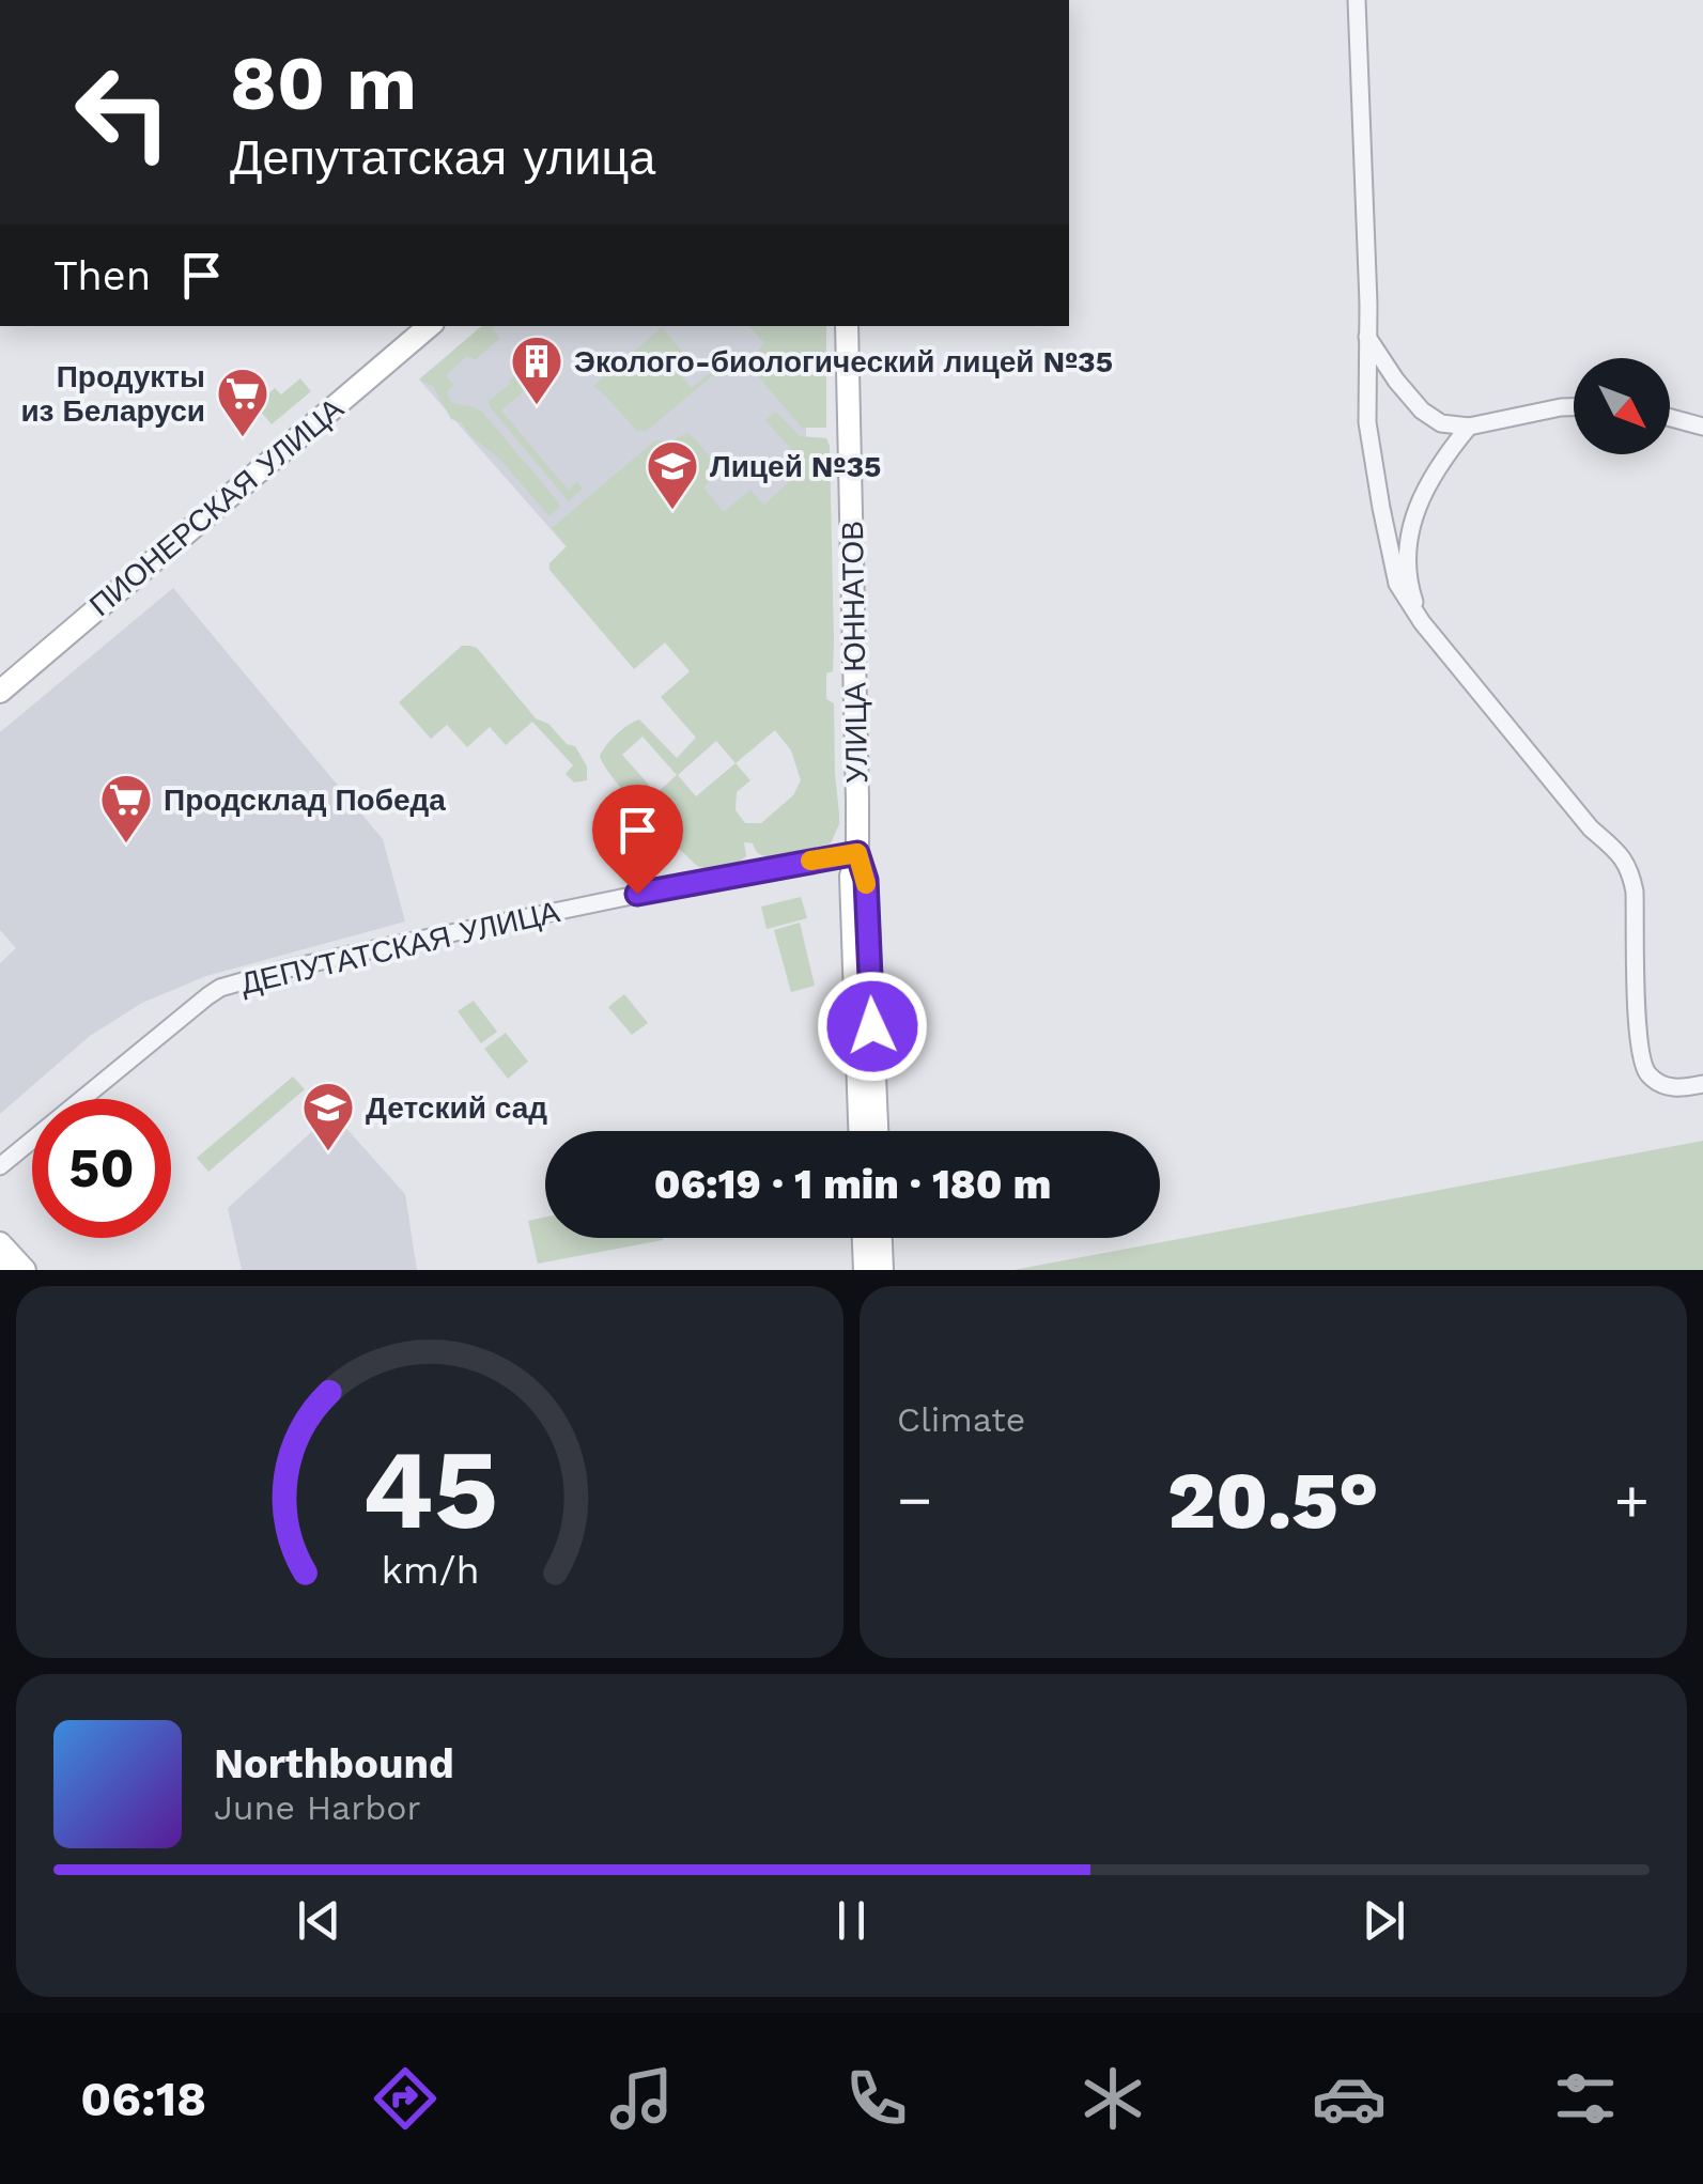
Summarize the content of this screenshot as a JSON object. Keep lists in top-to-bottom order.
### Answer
{
  "streets": {
    "main road": ["ПИОНЕРСКАЯ УЛИЦА", "УЛИЦА ЮННАТОВ"],
    "street": ["ДЕПУТАТСКАЯ УЛИЦА"]
  },
  "crossings": [
    ["УЛИЦА ЮННАТОВ", "ДЕПУТАТСКАЯ УЛИЦА"]
  ],
  "places": {
    "building": ["Эколого-биологический лицей №35"],
    "supermarket": ["Продукты из Беларуси", "Продсклад Победа"],
    "school or university": ["Лицей №35", "Детский сад"]
  },
  "north": "bottom right",
  "page": {
    "turn": ["80 m", "Депутатская улица"],
    "then": "Then",
    "limit": "50",
    "trip": "06:19 · 1 min · 180 m",
    "tile": "Climate",
    "heat": ["−", "20.5°", "+"],
    "song": ["Northbound", "June Harbor"],
    "tabs": "06:18",
    "gauge": ["45", "km/h"]
  }
}
